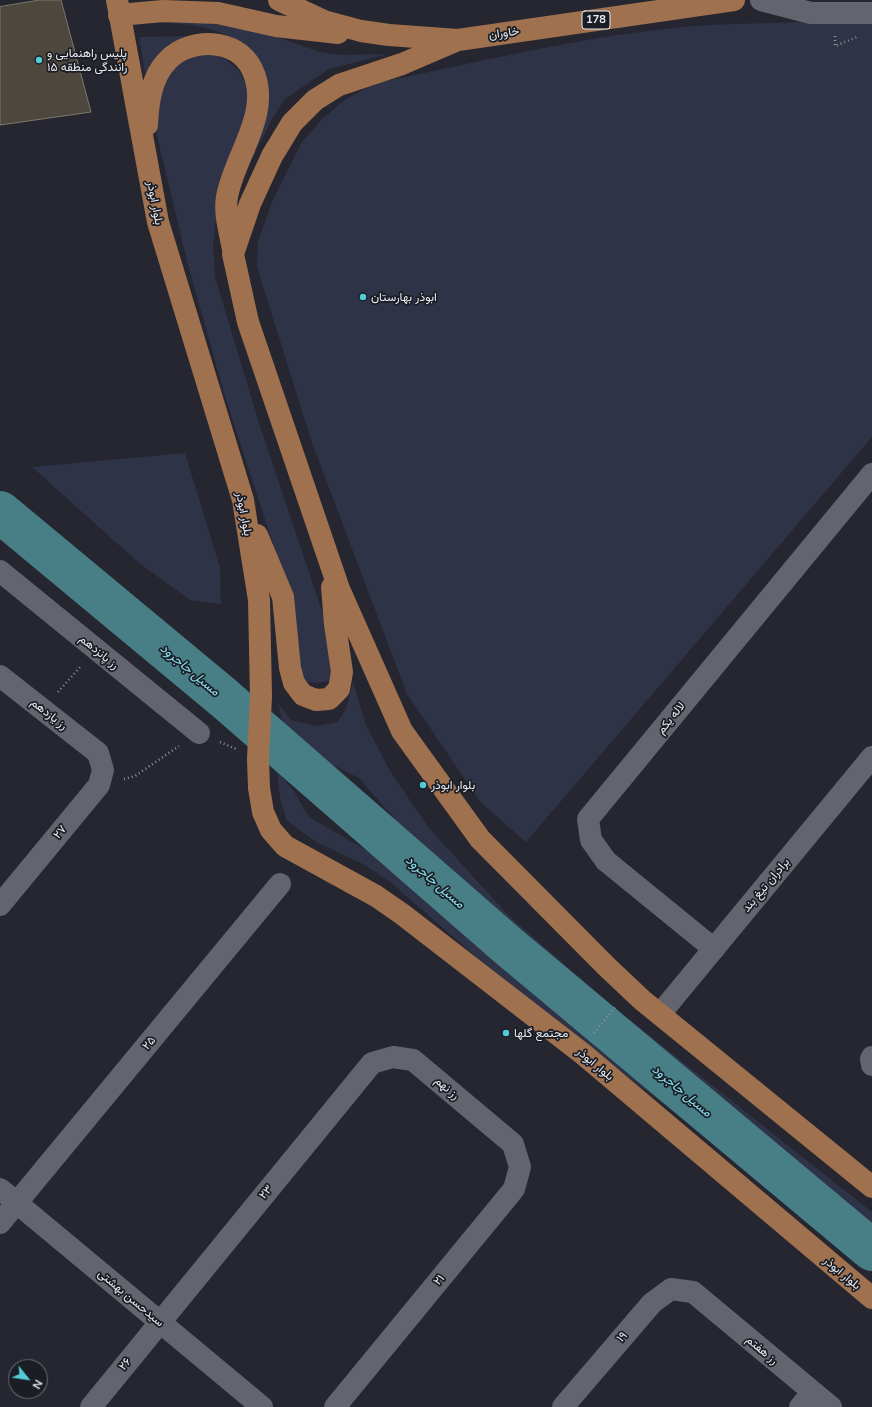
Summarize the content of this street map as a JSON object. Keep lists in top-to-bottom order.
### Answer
{
  "streets": {
    "main road": ["178", "خاوران", "بلوار ابوذر"],
    "street": [
      "رز پانزدهم",
      "رز یازدهم",
      "لاله یکم",
      "۲۷",
      "برادران تیغ بند",
      "۲۵",
      "رز نهم",
      "۲۳",
      "۲۱",
      "سیدحسن بهشتی",
      "۱۹",
      "رز هفتم",
      "۲۶"
    ]
  },
  "crossings": [
    ["رز یازدهم", "۲۷"],
    ["لاله یکم", "برادران تیغ بند"],
    ["۲۵", "سیدحسن بهشتی"],
    ["رز نهم", "۲۳"],
    ["رز نهم", "۲۱"],
    ["۲۳", "سیدحسن بهشتی"],
    ["۲۳", "۲۶"],
    ["سیدحسن بهشتی", "۲۶"],
    ["۱۹", "رز هفتم"]
  ],
  "water": ["مسیل جاجرود"],
  "places": [
    "پلیس راهنمایی و رانندگی منطقه ۱۵",
    "ابوذر بهارستان",
    "بلوار ابوذر",
    "مجتمع گلها"
  ],
  "north": "bottom right"
}
